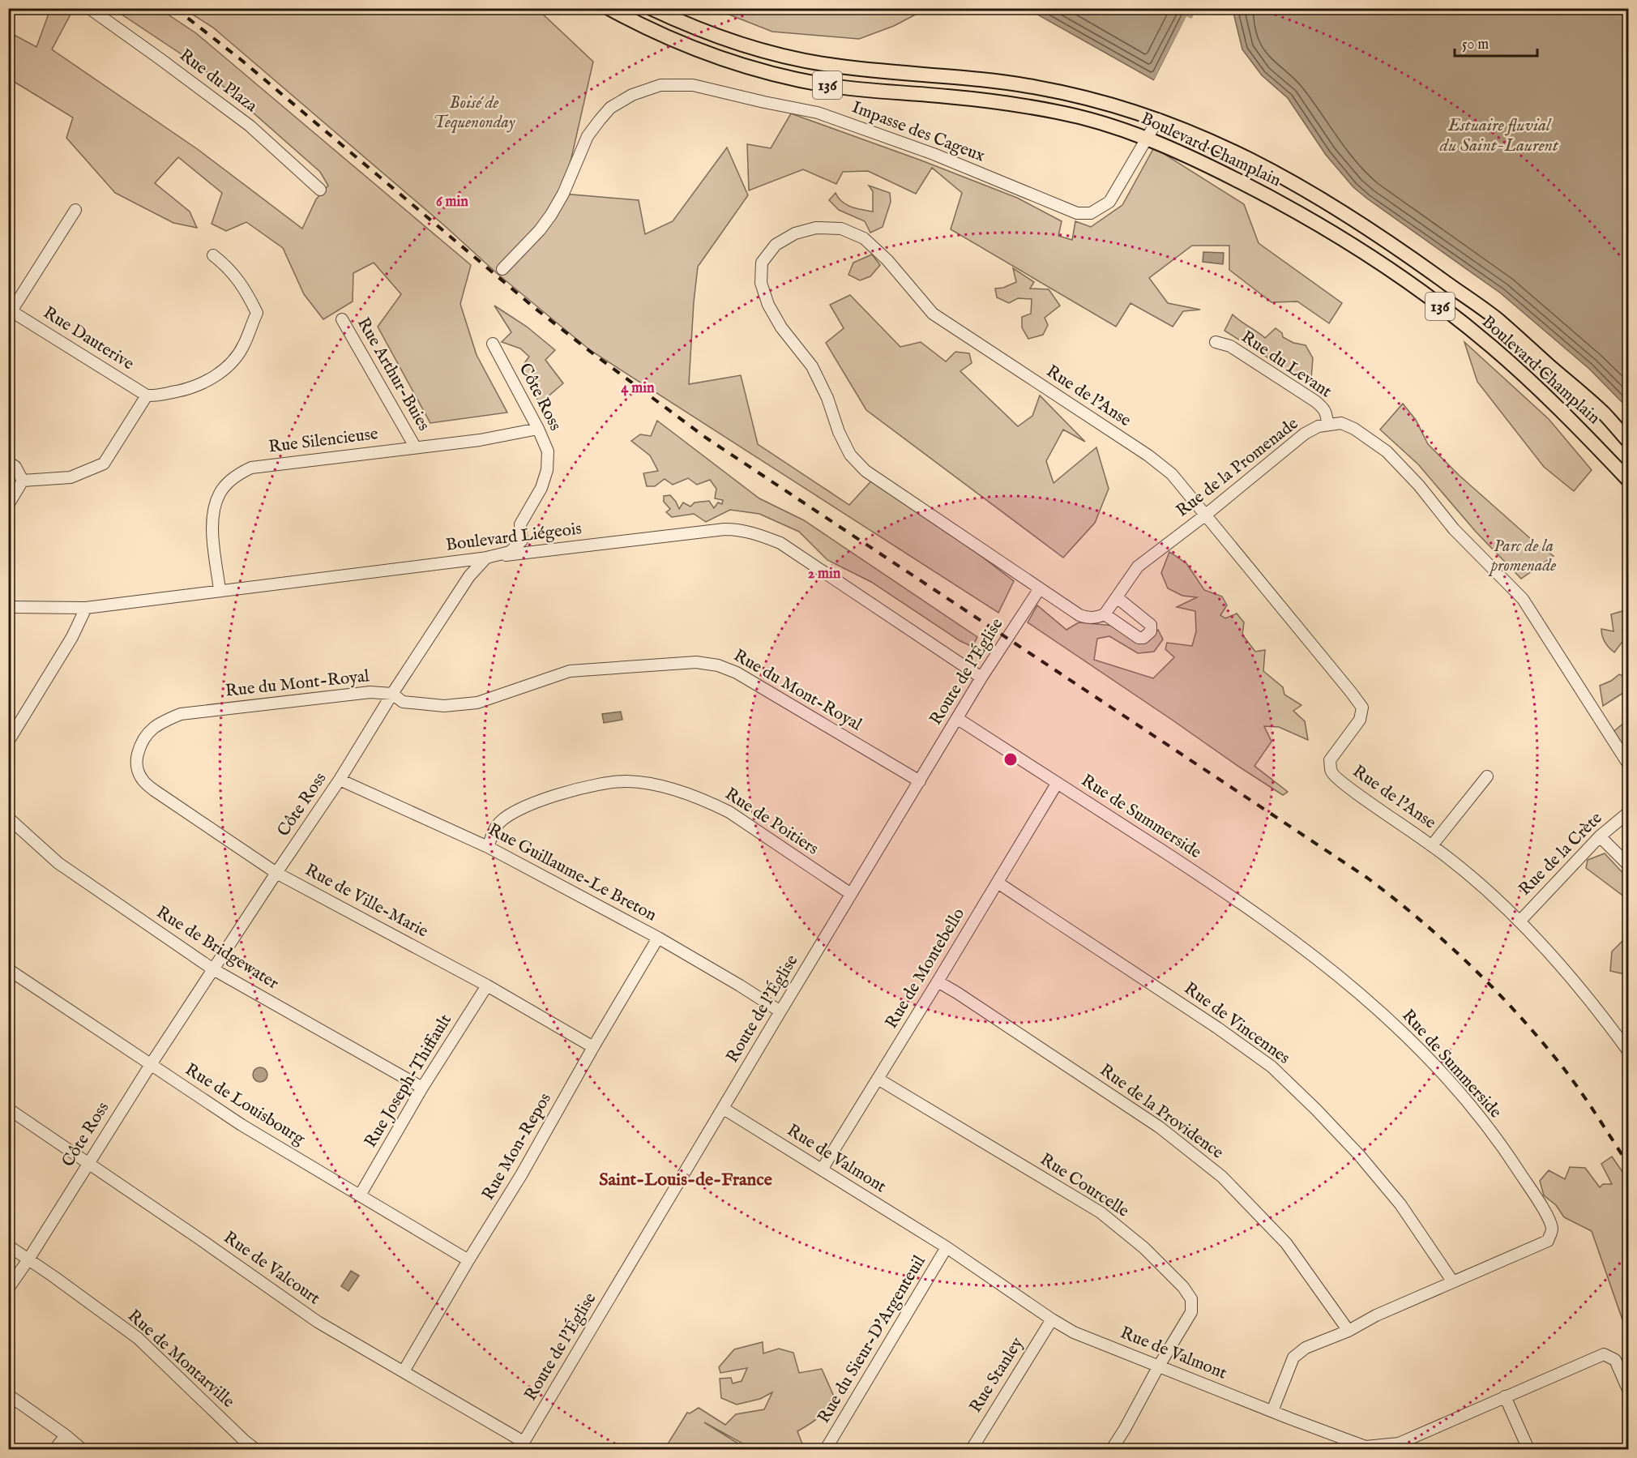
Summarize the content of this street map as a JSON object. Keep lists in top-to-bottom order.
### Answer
{
  "streets": {
    "main road": ["136", "Boulevard Champlain"],
    "street": [
      "Rue du Plaza",
      "Impasse des Cageux",
      "Rue Dauterive",
      "Rue du Levant",
      "Rue Arthur-Buies",
      "Rue de l'Anse",
      "Côte Ross",
      "Rue Silencieuse",
      "Rue de la Promenade",
      "Boulevard Liégeois",
      "Route de l'Église",
      "Rue du Mont-Royal",
      "Rue de Summerside",
      "Rue de Poitiers",
      "Rue de la Crète",
      "Rue Guillaume-Le Breton",
      "Rue de Ville-Marie",
      "Rue de Bridgewater",
      "Rue de Montebello",
      "Rue de Vincennes",
      "Rue Joseph-Thiffault",
      "Rue de Louisbourg",
      "Rue de la Providence",
      "Rue Mon-Repos",
      "Rue de Valmont",
      "Rue Courcelle",
      "Rue de Valcourt",
      "Rue du Sieur-D'Argenteuil",
      "Rue de Montarville",
      "Rue Stanley"
    ]
  },
  "crossings": [
    ["Impasse des Cageux", "Boulevard Champlain"],
    ["Rue du Levant", "Rue de la Promenade"],
    ["Rue Arthur-Buies", "Rue Silencieuse"],
    ["Rue de l'Anse", "Rue de la Promenade"],
    ["Rue de l'Anse", "Route de l'Église"],
    ["Rue de l'Anse", "Rue de la Crète"],
    ["Côte Ross", "Rue Silencieuse"],
    ["Côte Ross", "Boulevard Liégeois"],
    ["Côte Ross", "Rue du Mont-Royal"],
    ["Côte Ross", "Rue Guillaume-Le Breton"],
    ["Côte Ross", "Rue de Ville-Marie"],
    ["Côte Ross", "Rue de Bridgewater"],
    ["Côte Ross", "Rue de Louisbourg"],
    ["Côte Ross", "Rue de Valcourt"],
    ["Côte Ross", "Rue de Montarville"],
    ["Rue Silencieuse", "Boulevard Liégeois"],
    ["Boulevard Liégeois", "Route de l'Église"],
    ["Route de l'Église", "Rue du Mont-Royal"],
    ["Route de l'Église", "Rue de Summerside"],
    ["Route de l'Église", "Rue de Poitiers"],
    ["Route de l'Église", "Rue Guillaume-Le Breton"],
    ["Route de l'Église", "Rue de Valmont"],
    ["Route de l'Église", "Rue de Valcourt"],
    ["Rue du Mont-Royal", "Rue de Ville-Marie"],
    ["Rue de Summerside", "Rue de Montebello"],
    ["Rue de Summerside", "Rue de Vincennes"],
    ["Rue de Summerside", "Rue de la Providence"],
    ["Rue de Summerside", "Rue de Valmont"],
    ["Rue de Poitiers", "Rue Guillaume-Le Breton"],
    ["Rue Guillaume-Le Breton", "Rue Mon-Repos"],
    ["Rue de Ville-Marie", "Rue Joseph-Thiffault"],
    ["Rue de Ville-Marie", "Rue Mon-Repos"],
    ["Rue de Bridgewater", "Rue Joseph-Thiffault"],
    ["Rue de Montebello", "Rue de Vincennes"],
    ["Rue de Montebello", "Rue de la Providence"],
    ["Rue de Montebello", "Rue de Valmont"],
    ["Rue de Montebello", "Rue Courcelle"],
    ["Rue Joseph-Thiffault", "Rue de Louisbourg"],
    ["Rue de Louisbourg", "Rue Mon-Repos"],
    ["Rue Mon-Repos", "Rue de Valcourt"],
    ["Rue de Valmont", "Rue Courcelle"],
    ["Rue de Valmont", "Rue du Sieur-D'Argenteuil"],
    ["Rue de Valmont", "Rue Stanley"]
  ],
  "districts": ["Saint-Louis-de-France"],
  "water": ["Estuaire fluvial du Saint-Laurent"],
  "parks": ["Boisé de Tequenonday", "Parc de la promenade"],
  "scale_bar": "50 m",
  "rings": ["6 min", "4 min", "2 min"]
}
